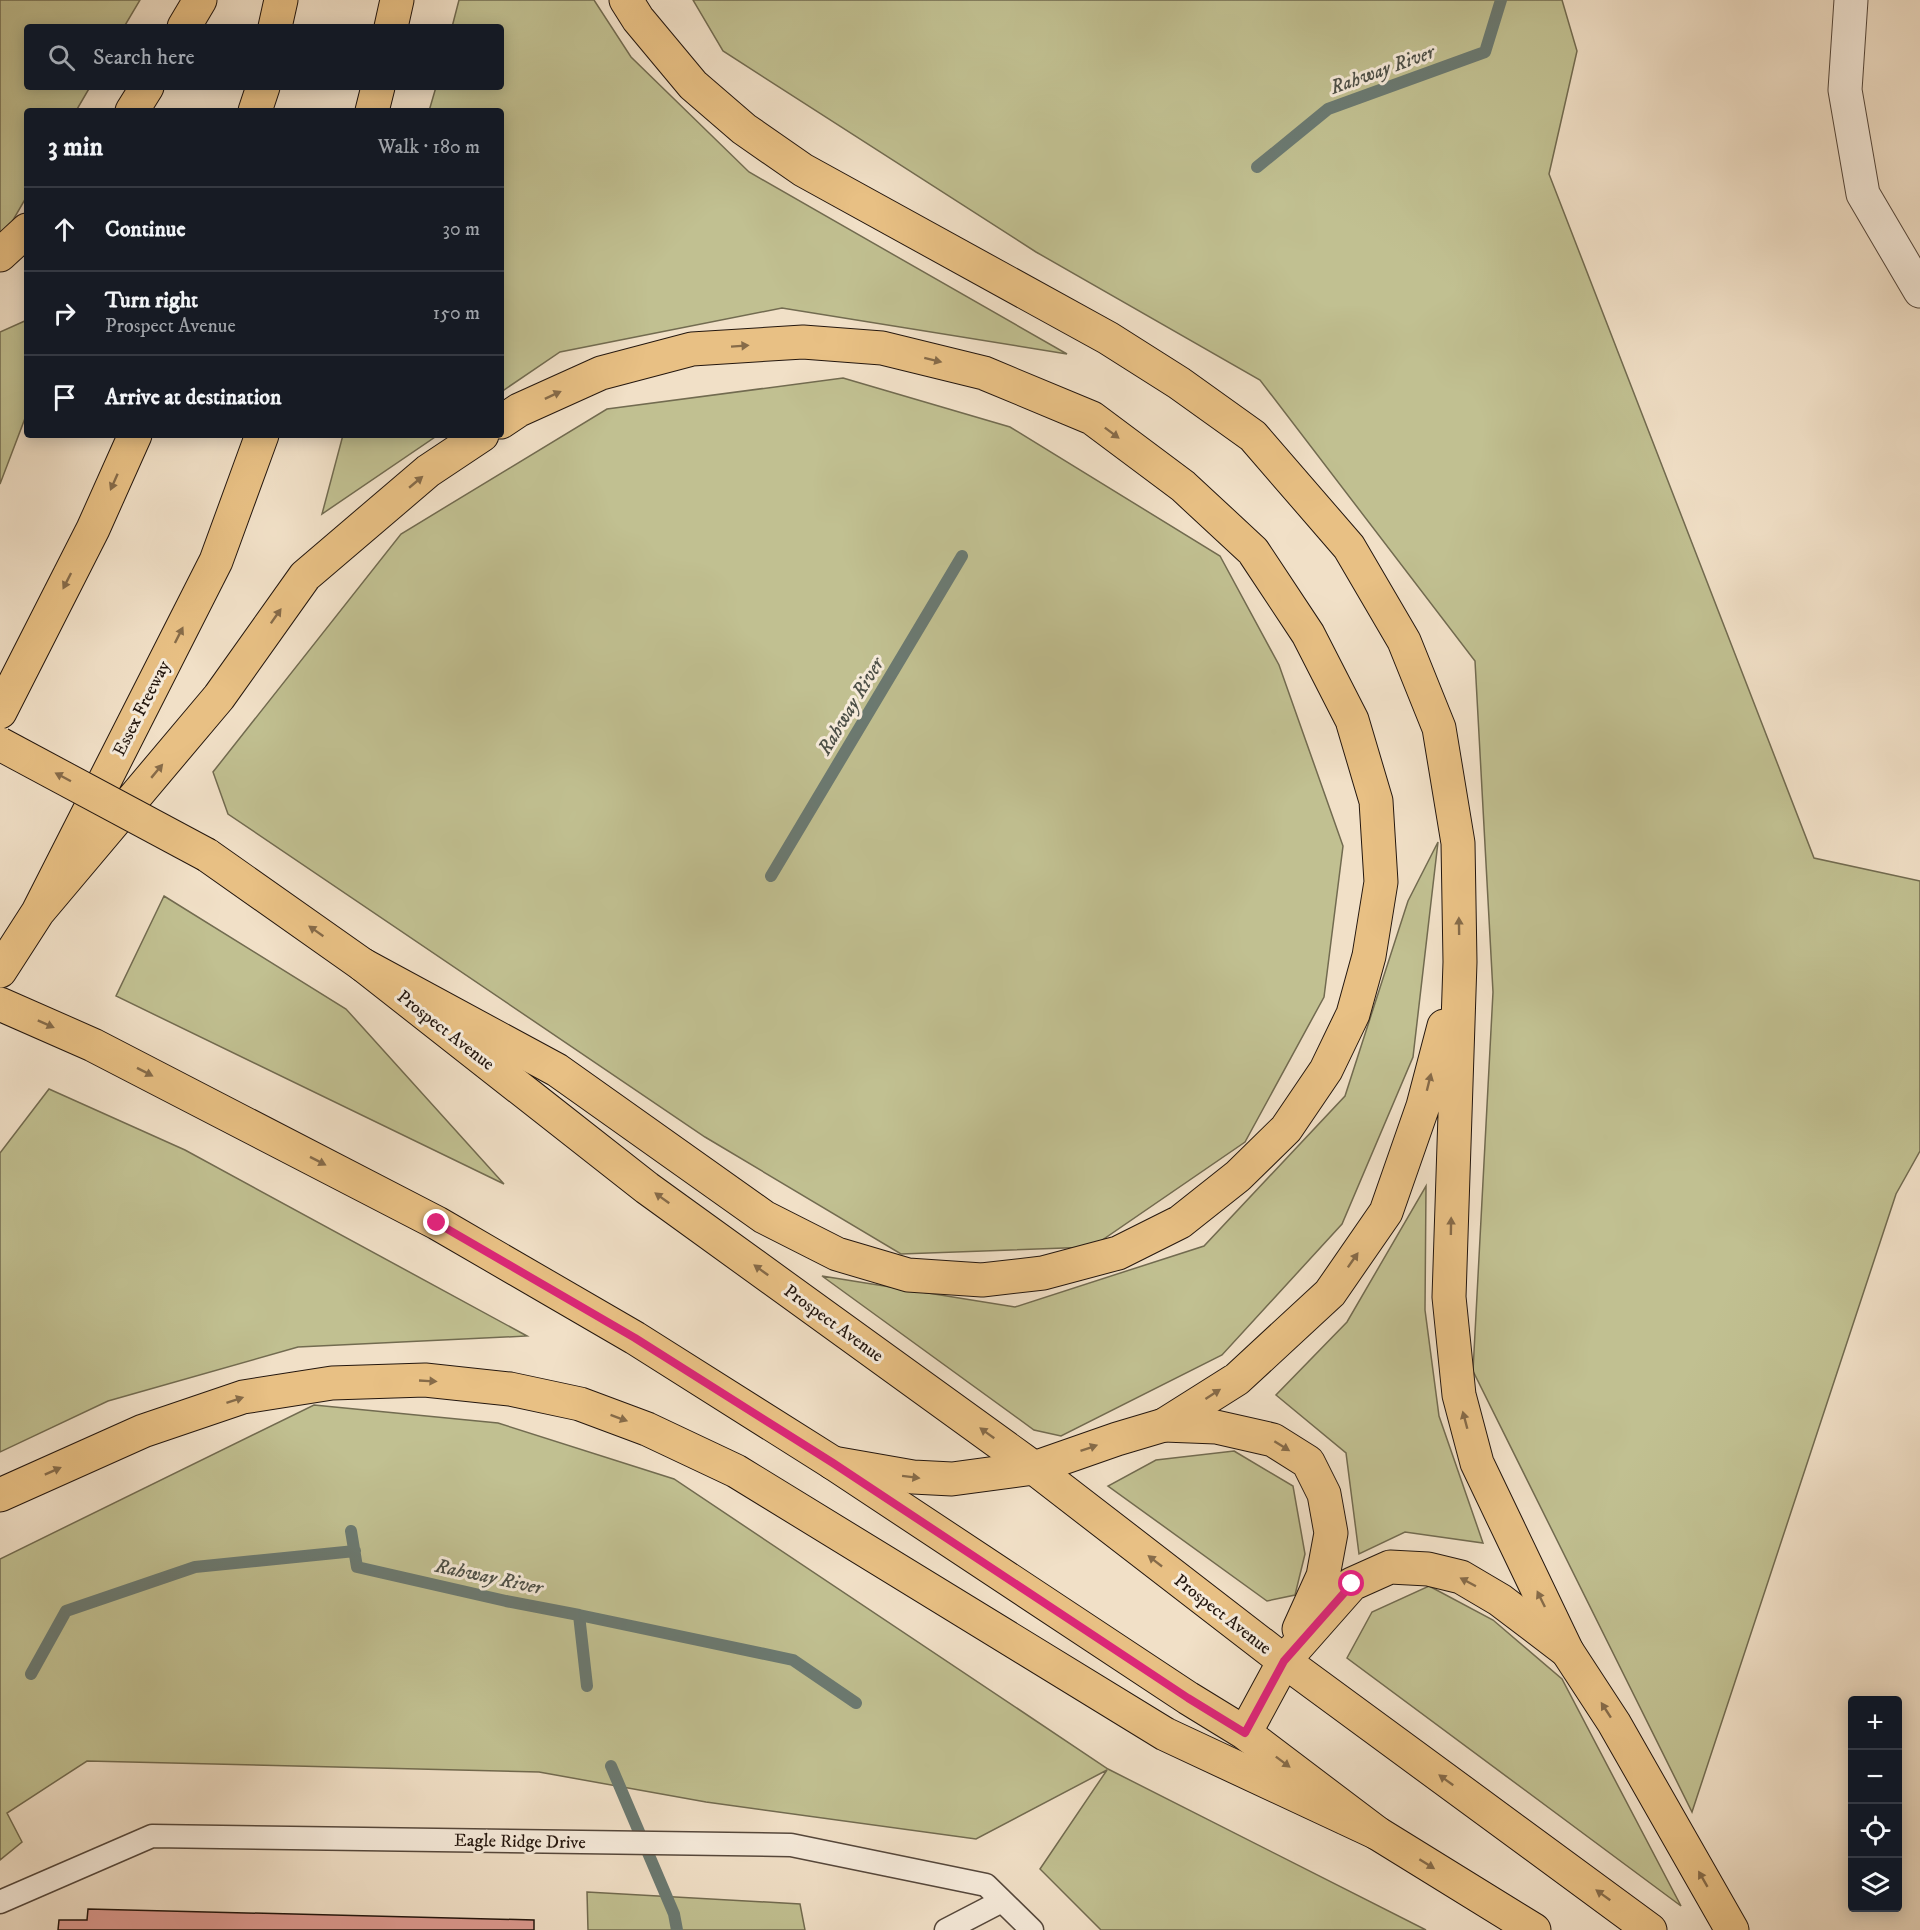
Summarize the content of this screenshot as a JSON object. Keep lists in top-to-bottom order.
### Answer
{
  "streets": {
    "main road": ["Essex Freeway", "Prospect Avenue"],
    "lane": ["Eagle Ridge Drive"]
  },
  "water": ["Rahway River"],
  "page": {
    "search": "Search here",
    "heading": ["3 min", "Walk · 180 m"],
    "list": [
      ["Continue", "30 m"],
      ["Turn right", "Prospect Avenue", "150 m"],
      "Arrive at destination"
    ],
    "map_buttons": ["+", "−"]
  }
}
